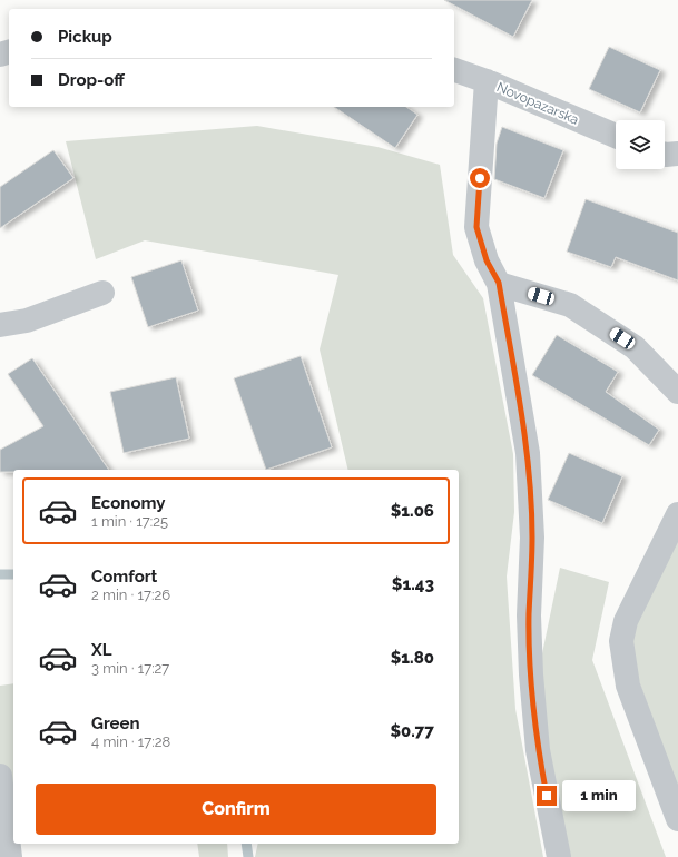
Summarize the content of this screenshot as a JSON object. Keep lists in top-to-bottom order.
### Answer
{
  "streets": {
    "street": ["Novopazarska"]
  },
  "page": {
    "banner": ["Pickup", "Drop-off"],
    "list": [
      {
        "name": "Economy",
        "note": "1 min · 17:25",
        "value": "$1.06"
      },
      {
        "name": "Comfort",
        "note": "2 min · 17:26",
        "value": "$1.43"
      },
      {
        "name": "XL",
        "note": "3 min · 17:27",
        "value": "$1.80"
      },
      {
        "name": "Green",
        "note": "4 min · 17:28",
        "value": "$0.77"
      }
    ],
    "buttons": "Confirm",
    "bubble": "1 min"
  }
}
